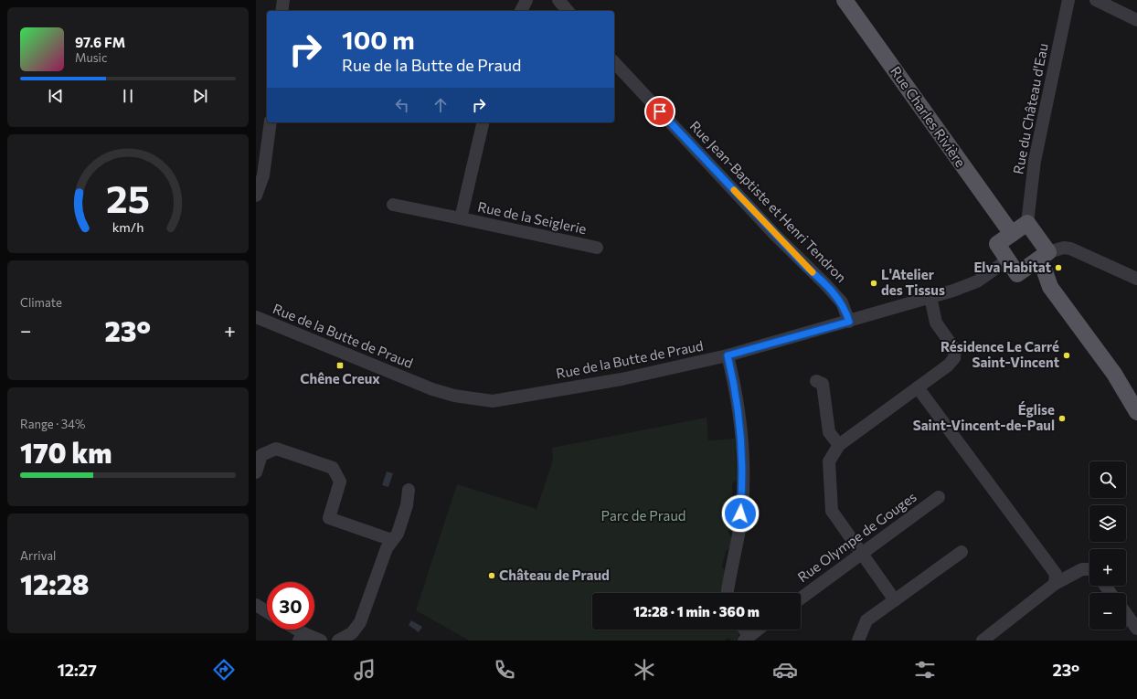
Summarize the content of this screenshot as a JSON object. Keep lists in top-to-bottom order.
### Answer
{
  "streets": {
    "main road": ["Rue Charles Rivière"],
    "street": [
      "Rue du Château d'Eau",
      "Rue Jean-Baptiste et Henri Tendron",
      "Rue de la Seiglerie",
      "Rue de la Butte de Praud",
      "Rue Olympe de Gouges"
    ]
  },
  "crossings": [
    ["Rue Jean-Baptiste et Henri Tendron", "Rue de la Butte de Praud"]
  ],
  "parks": ["Parc de Praud"],
  "places": {
    "other": [
      "Elva Habitat",
      "L'Atelier des Tissus",
      "Résidence Le Carré Saint-Vincent",
      "Église Saint-Vincent-de-Paul",
      "Château de Praud"
    ],
    "transit": ["Chêne Creux"]
  },
  "page": {
    "turn": ["100 m", "Rue de la Butte de Praud"],
    "song": ["97.6 FM", "Music"],
    "tile": [
      "Climate",
      ["Range · 34%", "170 km"],
      ["Arrival", "12:28"]
    ],
    "heat": ["−", "23°", "+"],
    "map_buttons": ["+", "−"],
    "limit": "30",
    "trip": "12:28 · 1 min · 360 m",
    "tabs": ["12:27", "23°"],
    "gauge": ["25", "km/h"]
  }
}
